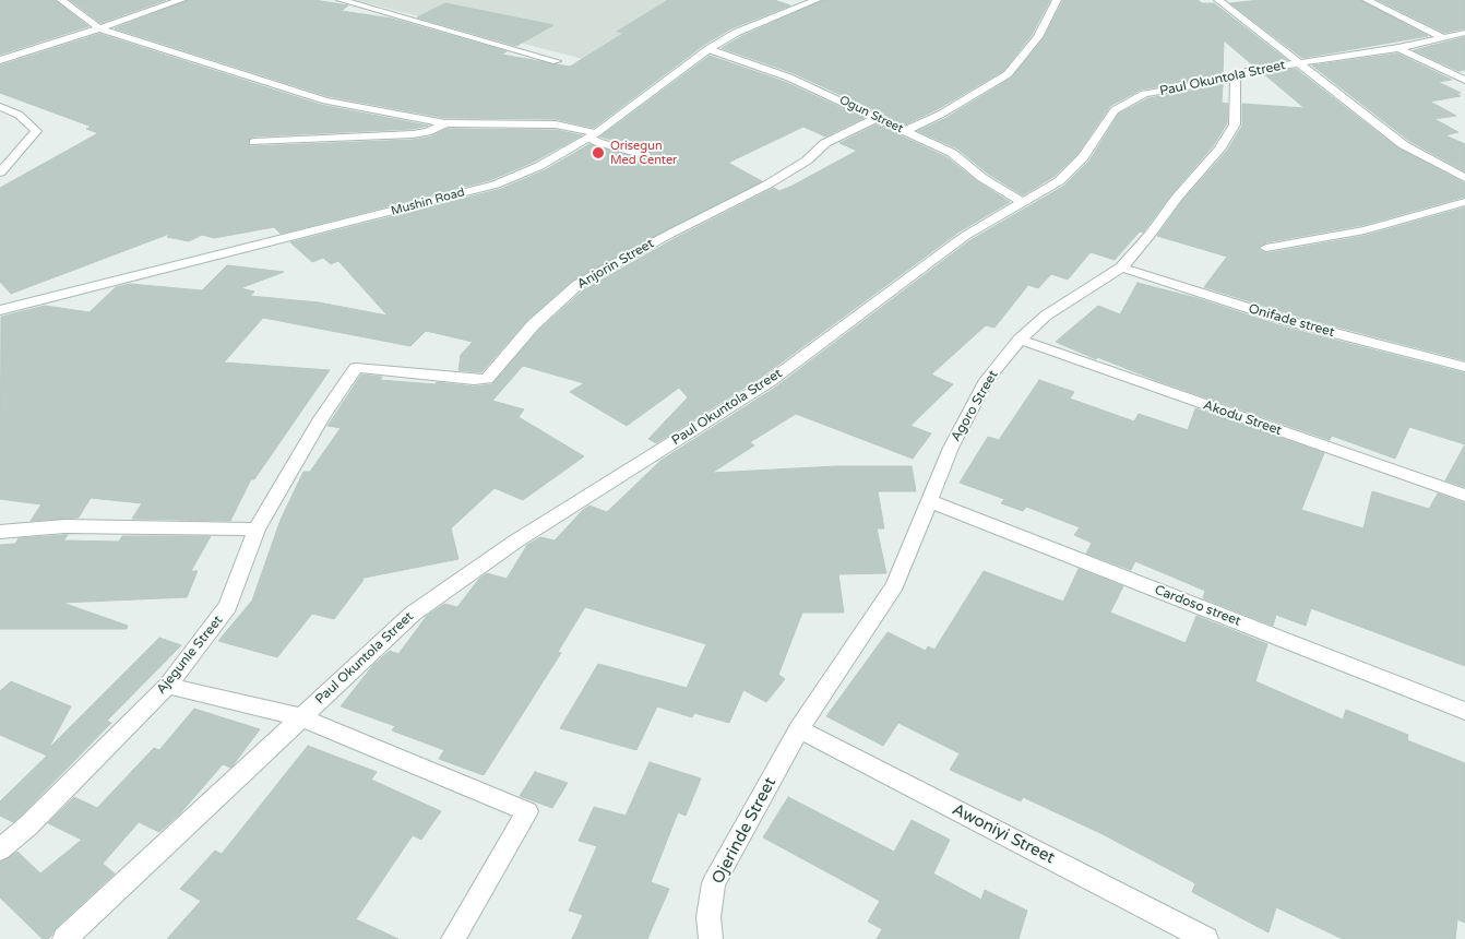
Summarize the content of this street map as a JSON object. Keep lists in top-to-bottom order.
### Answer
{
  "streets": {
    "street": [
      "Paul Okuntola Street",
      "Ogun Street",
      "Mushin Road",
      "Anjorin Street",
      "Onifade street",
      "Agoro Street",
      "Akodu Street",
      "Cardoso street",
      "Ajegunle Street",
      "Ojerinde Street",
      "Awoniyi Street"
    ]
  },
  "crossings": [
    ["Paul Okuntola Street", "Ogun Street"],
    ["Paul Okuntola Street", "Agoro Street"],
    ["Ogun Street", "Mushin Road"],
    ["Ogun Street", "Anjorin Street"],
    ["Anjorin Street", "Ajegunle Street"],
    ["Onifade street", "Agoro Street"],
    ["Agoro Street", "Akodu Street"],
    ["Agoro Street", "Cardoso street"],
    ["Agoro Street", "Ojerinde Street"],
    ["Agoro Street", "Awoniyi Street"],
    ["Ojerinde Street", "Awoniyi Street"]
  ],
  "places": ["Orisegun Med Center"]
}
